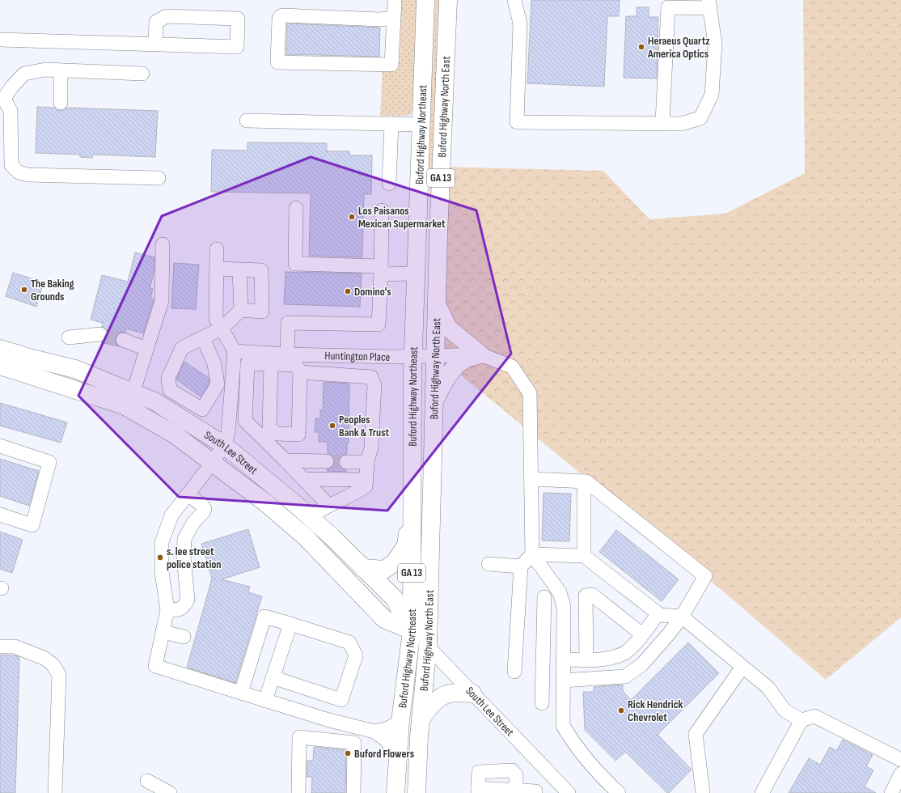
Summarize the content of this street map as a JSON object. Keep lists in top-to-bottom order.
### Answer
{
  "streets": {
    "main road": [
      "Buford Highway North East",
      "Buford Highway Northeast",
      "GA 13",
      "South Lee Street"
    ],
    "street": ["Huntington Place"]
  },
  "crossings": [
    ["Buford Highway North East", "GA 13"],
    ["Buford Highway North East", "Huntington Place"],
    ["Buford Highway North East", "South Lee Street"],
    ["Buford Highway Northeast", "Huntington Place"],
    ["Buford Highway Northeast", "South Lee Street"]
  ],
  "places": [
    "Heraeus Quartz America Optics",
    "Los Paisanos Mexican Supermarket",
    "The Baking Grounds",
    "Domino's",
    "Peoples Bank & Trust",
    "s. lee street police station",
    "Rick Hendrick Chevrolet",
    "Buford Flowers"
  ]
}
